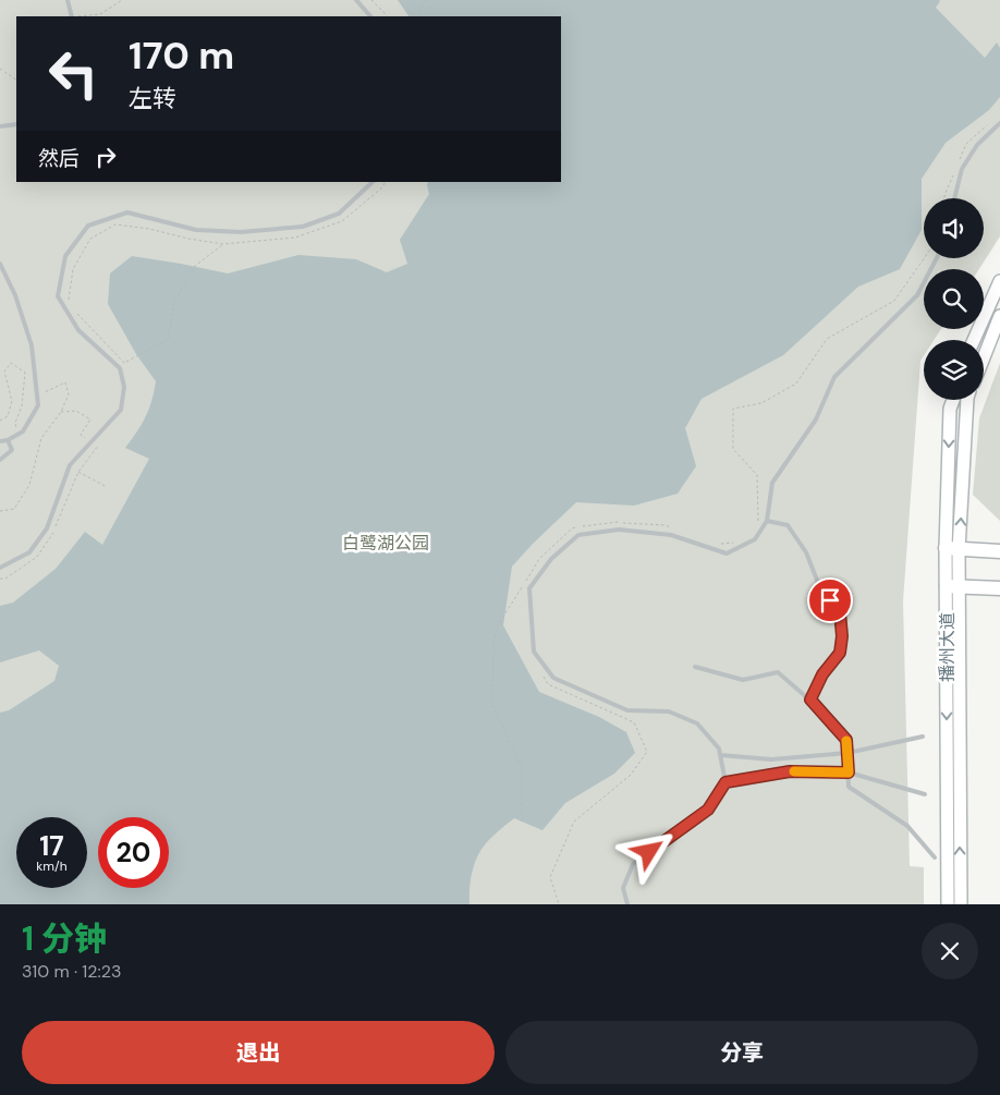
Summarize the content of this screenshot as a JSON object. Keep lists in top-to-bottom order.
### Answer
{
  "streets": {
    "main road": ["播州大道"]
  },
  "parks": ["白鹭湖公园"],
  "page": {
    "turn": ["170 m", "左转"],
    "then": "然后",
    "speed": "17 km/h",
    "limit": "20",
    "heading": ["1 分钟", "310 m · 12:23"],
    "buttons": ["退出", "分享"]
  }
}
